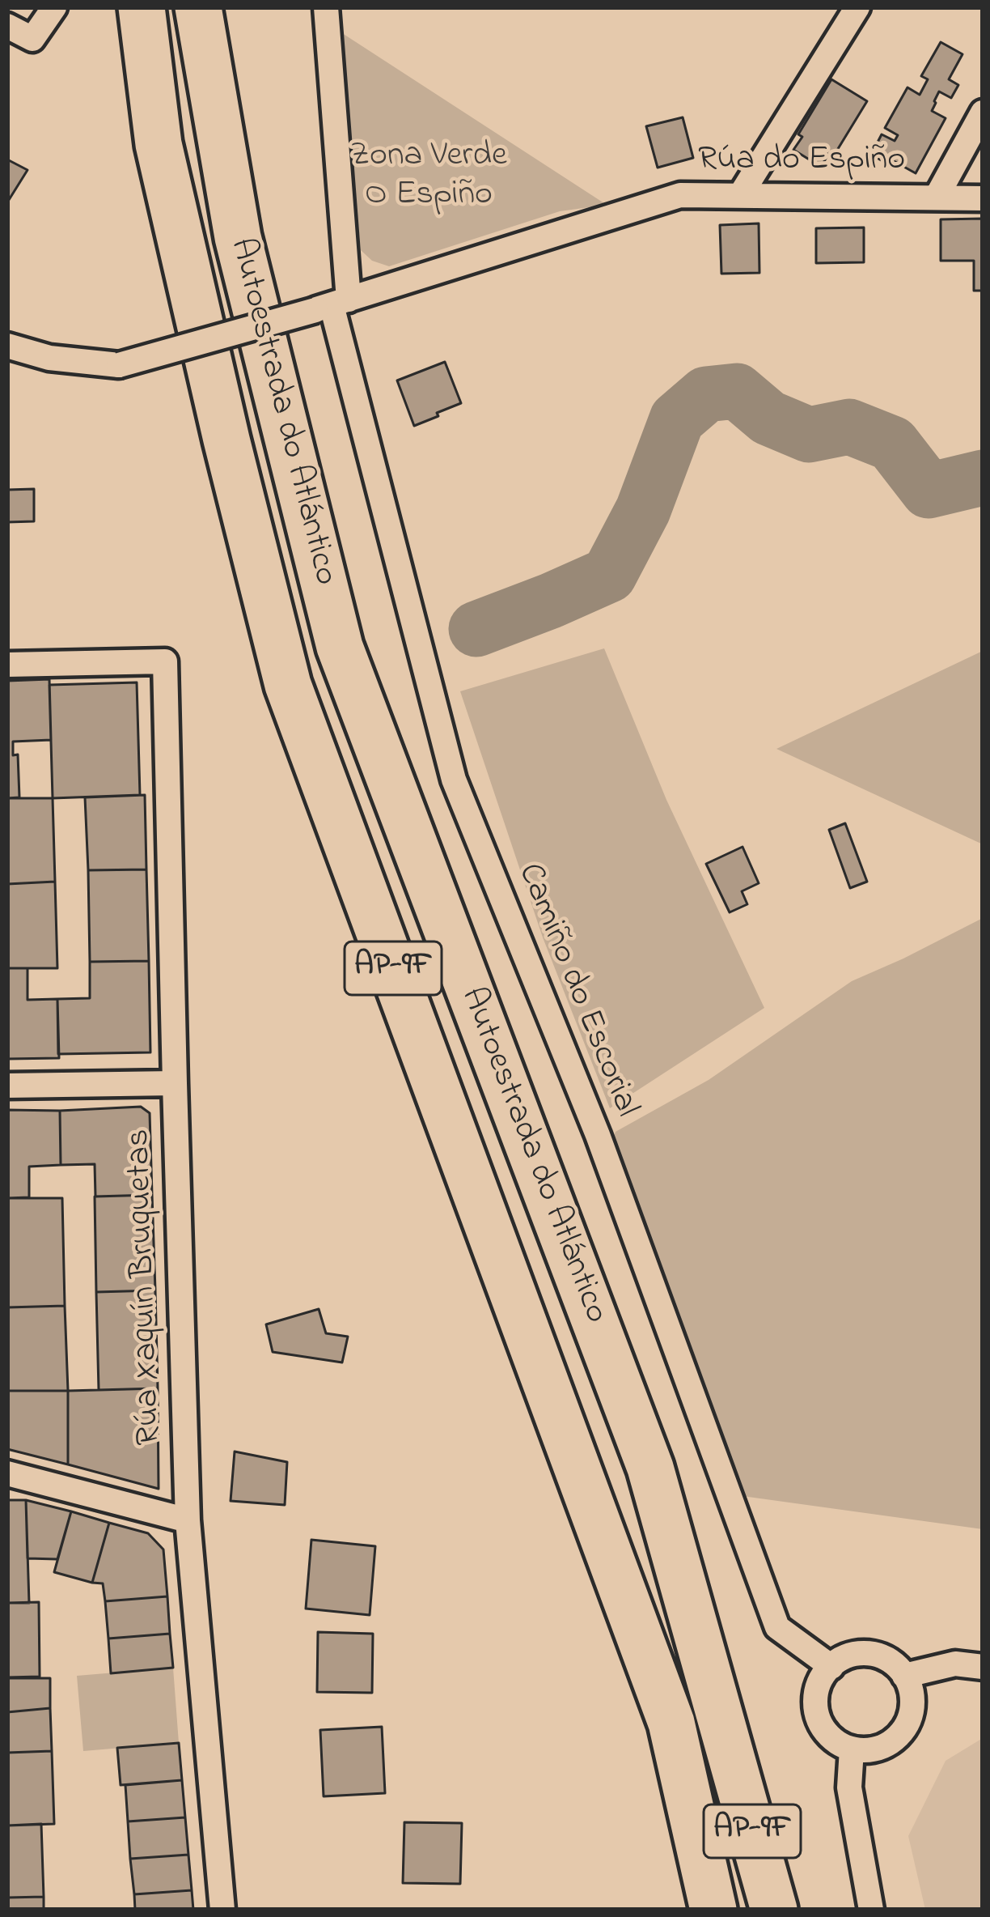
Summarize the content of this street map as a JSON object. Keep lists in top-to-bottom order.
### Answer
{
  "streets": {
    "highway": ["Autoestrada do Atlántico", "AP-9F"],
    "street": ["Rúa do Espiño", "Camiño do Escorial", "Rúa Xaquín Bruquetas"]
  },
  "crossings": [
    ["Rúa do Espiño", "Camiño do Escorial"]
  ],
  "parks": ["Zona Verde O Espiño"]
}
